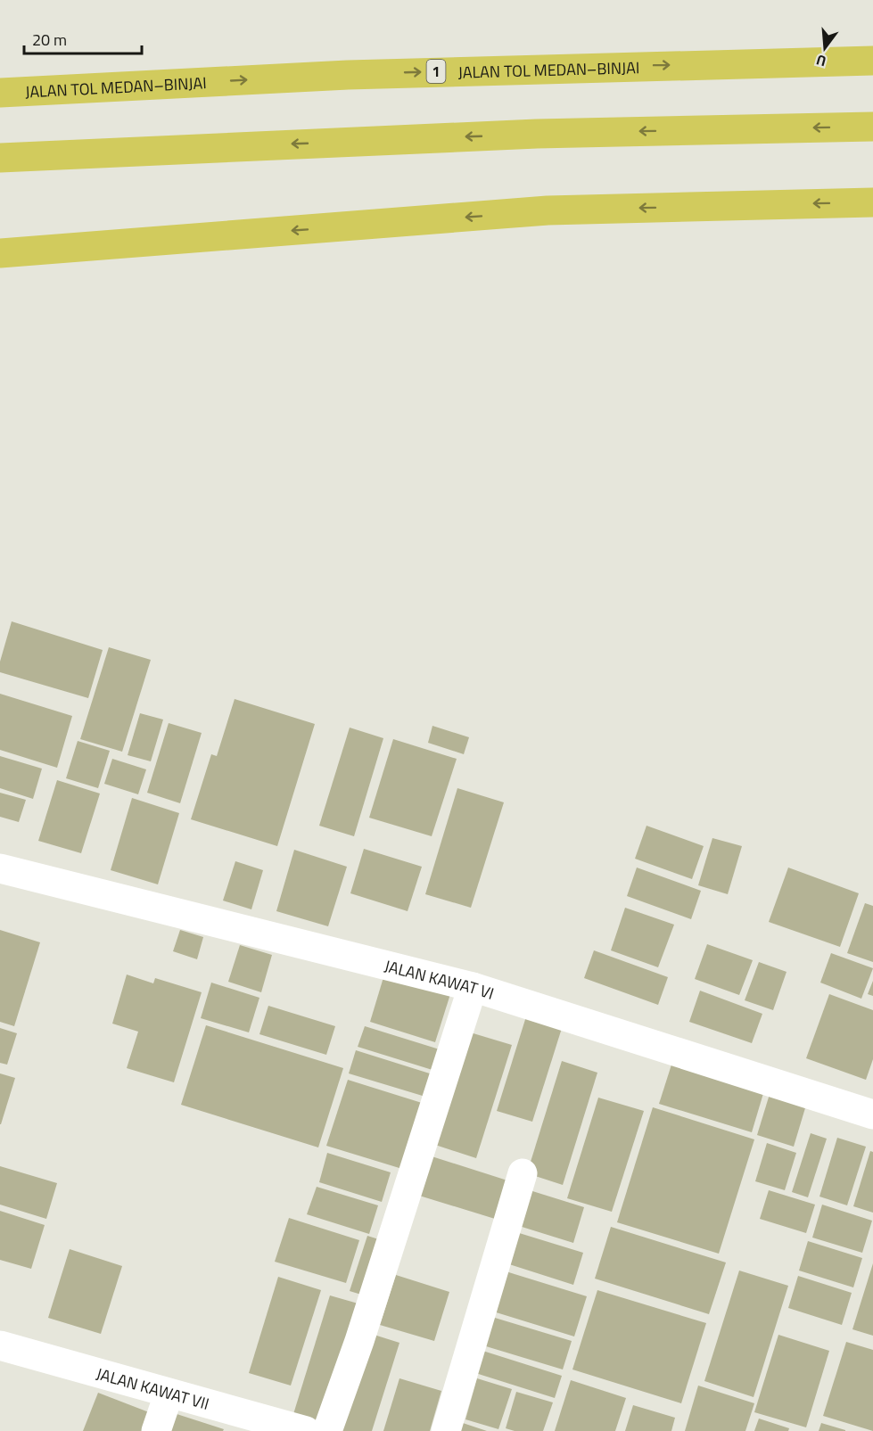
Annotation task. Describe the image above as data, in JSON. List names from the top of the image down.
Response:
{
  "streets": {
    "highway": ["JALAN TOL MEDAN–BINJAI", "1"],
    "street": ["JALAN KAWAT VI", "JALAN KAWAT VII"]
  },
  "scale_bar": "20 m",
  "north": "bottom"
}
